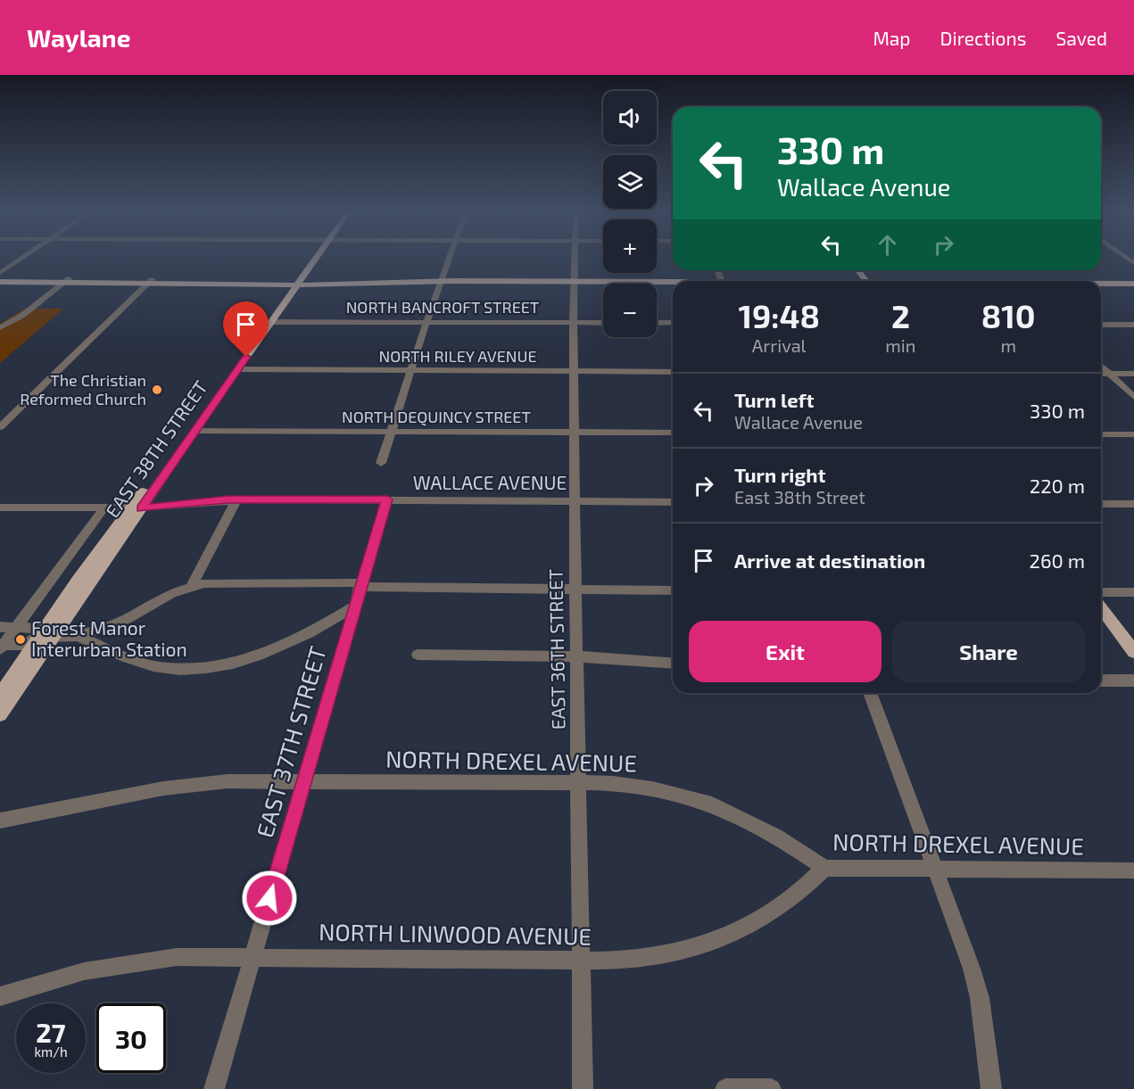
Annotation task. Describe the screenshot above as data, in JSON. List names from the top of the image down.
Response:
{
  "streets": {
    "main road": ["EAST 38TH STREET"],
    "street": [
      "NORTH BANCROFT STREET",
      "NORTH RILEY AVENUE",
      "NORTH DEQUINCY STREET",
      "WALLACE AVENUE",
      "EAST 36TH STREET",
      "EAST 37TH STREET",
      "NORTH DREXEL AVENUE",
      "NORTH LINWOOD AVENUE"
    ]
  },
  "crossings": [
    ["NORTH BANCROFT STREET", "EAST 38TH STREET"],
    ["NORTH BANCROFT STREET", "EAST 36TH STREET"],
    ["NORTH RILEY AVENUE", "EAST 38TH STREET"],
    ["NORTH RILEY AVENUE", "EAST 36TH STREET"],
    ["NORTH DEQUINCY STREET", "EAST 38TH STREET"],
    ["NORTH DEQUINCY STREET", "EAST 36TH STREET"],
    ["EAST 38TH STREET", "WALLACE AVENUE"],
    ["WALLACE AVENUE", "EAST 36TH STREET"],
    ["WALLACE AVENUE", "EAST 37TH STREET"],
    ["EAST 36TH STREET", "NORTH DREXEL AVENUE"],
    ["EAST 36TH STREET", "NORTH LINWOOD AVENUE"],
    ["EAST 37TH STREET", "NORTH DREXEL AVENUE"],
    ["EAST 37TH STREET", "NORTH LINWOOD AVENUE"],
    ["NORTH DREXEL AVENUE", "NORTH LINWOOD AVENUE"]
  ],
  "places": ["The Christian Reformed Church", "Forest Manor Interurban Station"],
  "page": {
    "header": "Waylane",
    "nav": ["Map", "Directions", "Saved"],
    "map_buttons": ["+", "−"],
    "turn": ["330 m", "Wallace Avenue"],
    "eta": [
      "19:48",
      "Arrival",
      "2",
      "min",
      "810",
      "m"
    ],
    "list": [
      {
        "name": "Turn left",
        "note": "Wallace Avenue",
        "value": "330 m"
      },
      {
        "name": "Turn right",
        "note": "East 38th Street",
        "value": "220 m"
      },
      {
        "name": "Arrive at destination",
        "value": "260 m"
      }
    ],
    "buttons": ["Exit", "Share"],
    "speed": "27 km/h",
    "limit": "30"
  }
}
